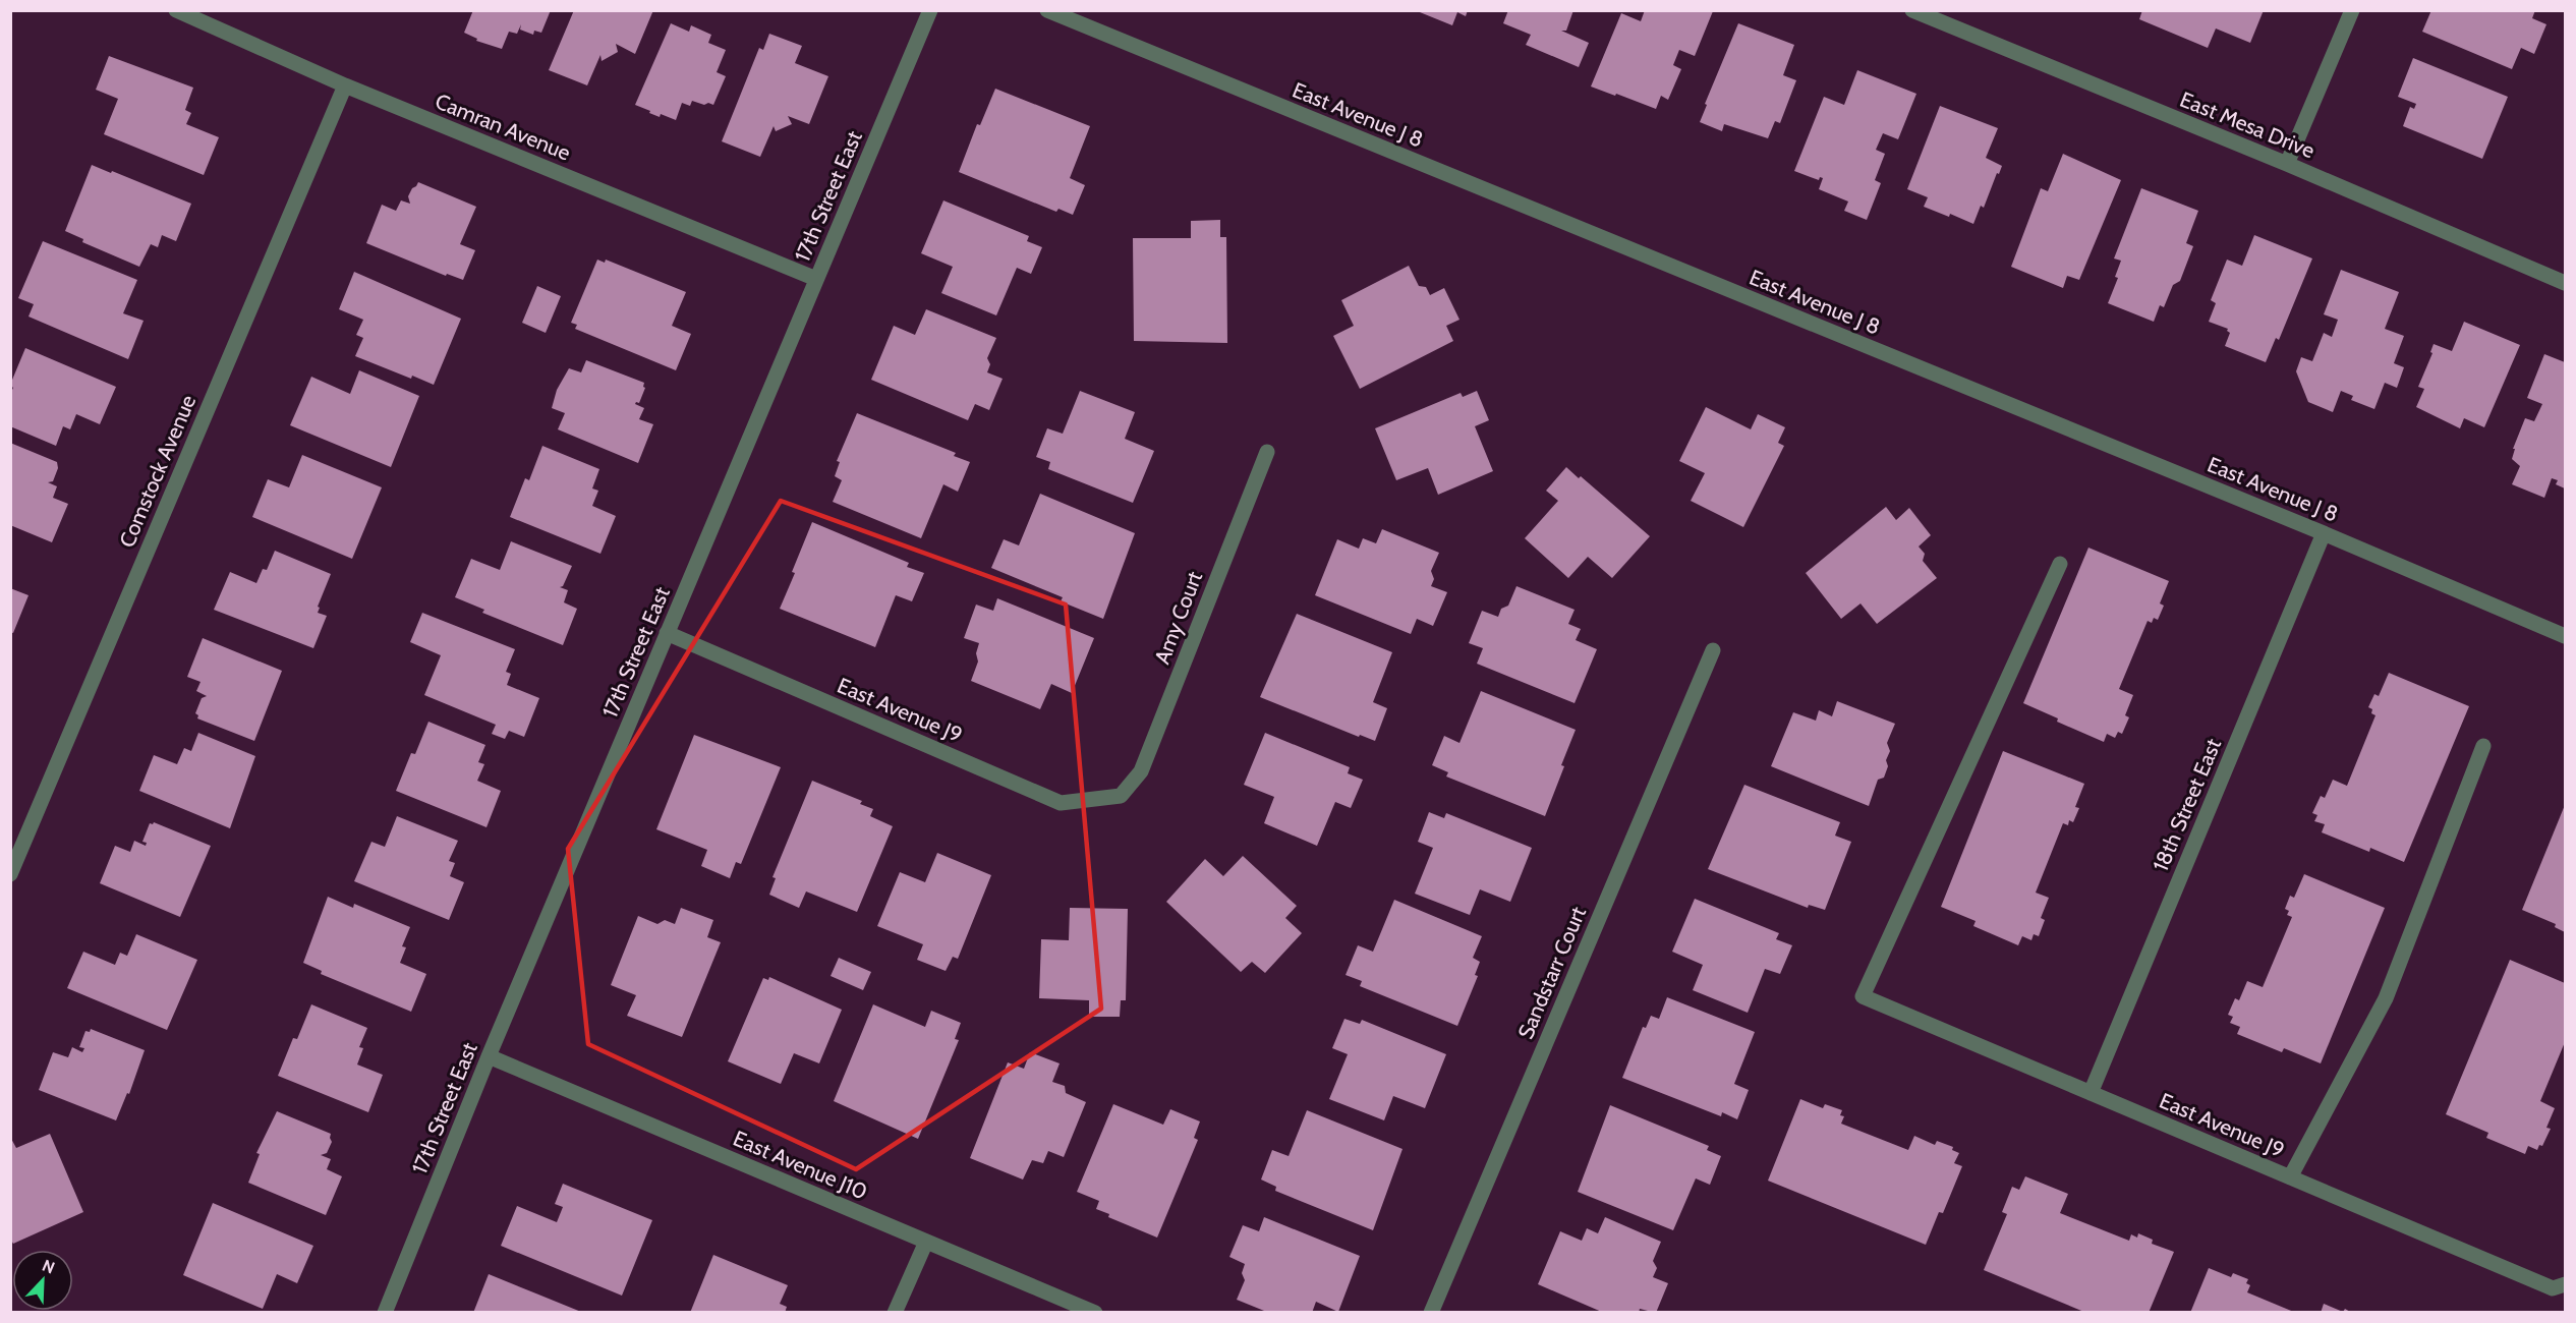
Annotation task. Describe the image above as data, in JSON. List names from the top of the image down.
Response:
{
  "streets": {
    "street": [
      "East Avenue J 8",
      "East Mesa Drive",
      "Camran Avenue",
      "17th Street East",
      "Comstock Avenue",
      "Amy Court",
      "East Avenue J9",
      "18th Street East",
      "Sandstarr Court",
      "East Avenue J10"
    ]
  },
  "crossings": [
    ["East Avenue J 8", "18th Street East"],
    ["Camran Avenue", "17th Street East"],
    ["Camran Avenue", "Comstock Avenue"],
    ["17th Street East", "East Avenue J9"],
    ["17th Street East", "East Avenue J10"],
    ["Amy Court", "East Avenue J9"],
    ["East Avenue J9", "18th Street East"]
  ],
  "north": "top right"
}
